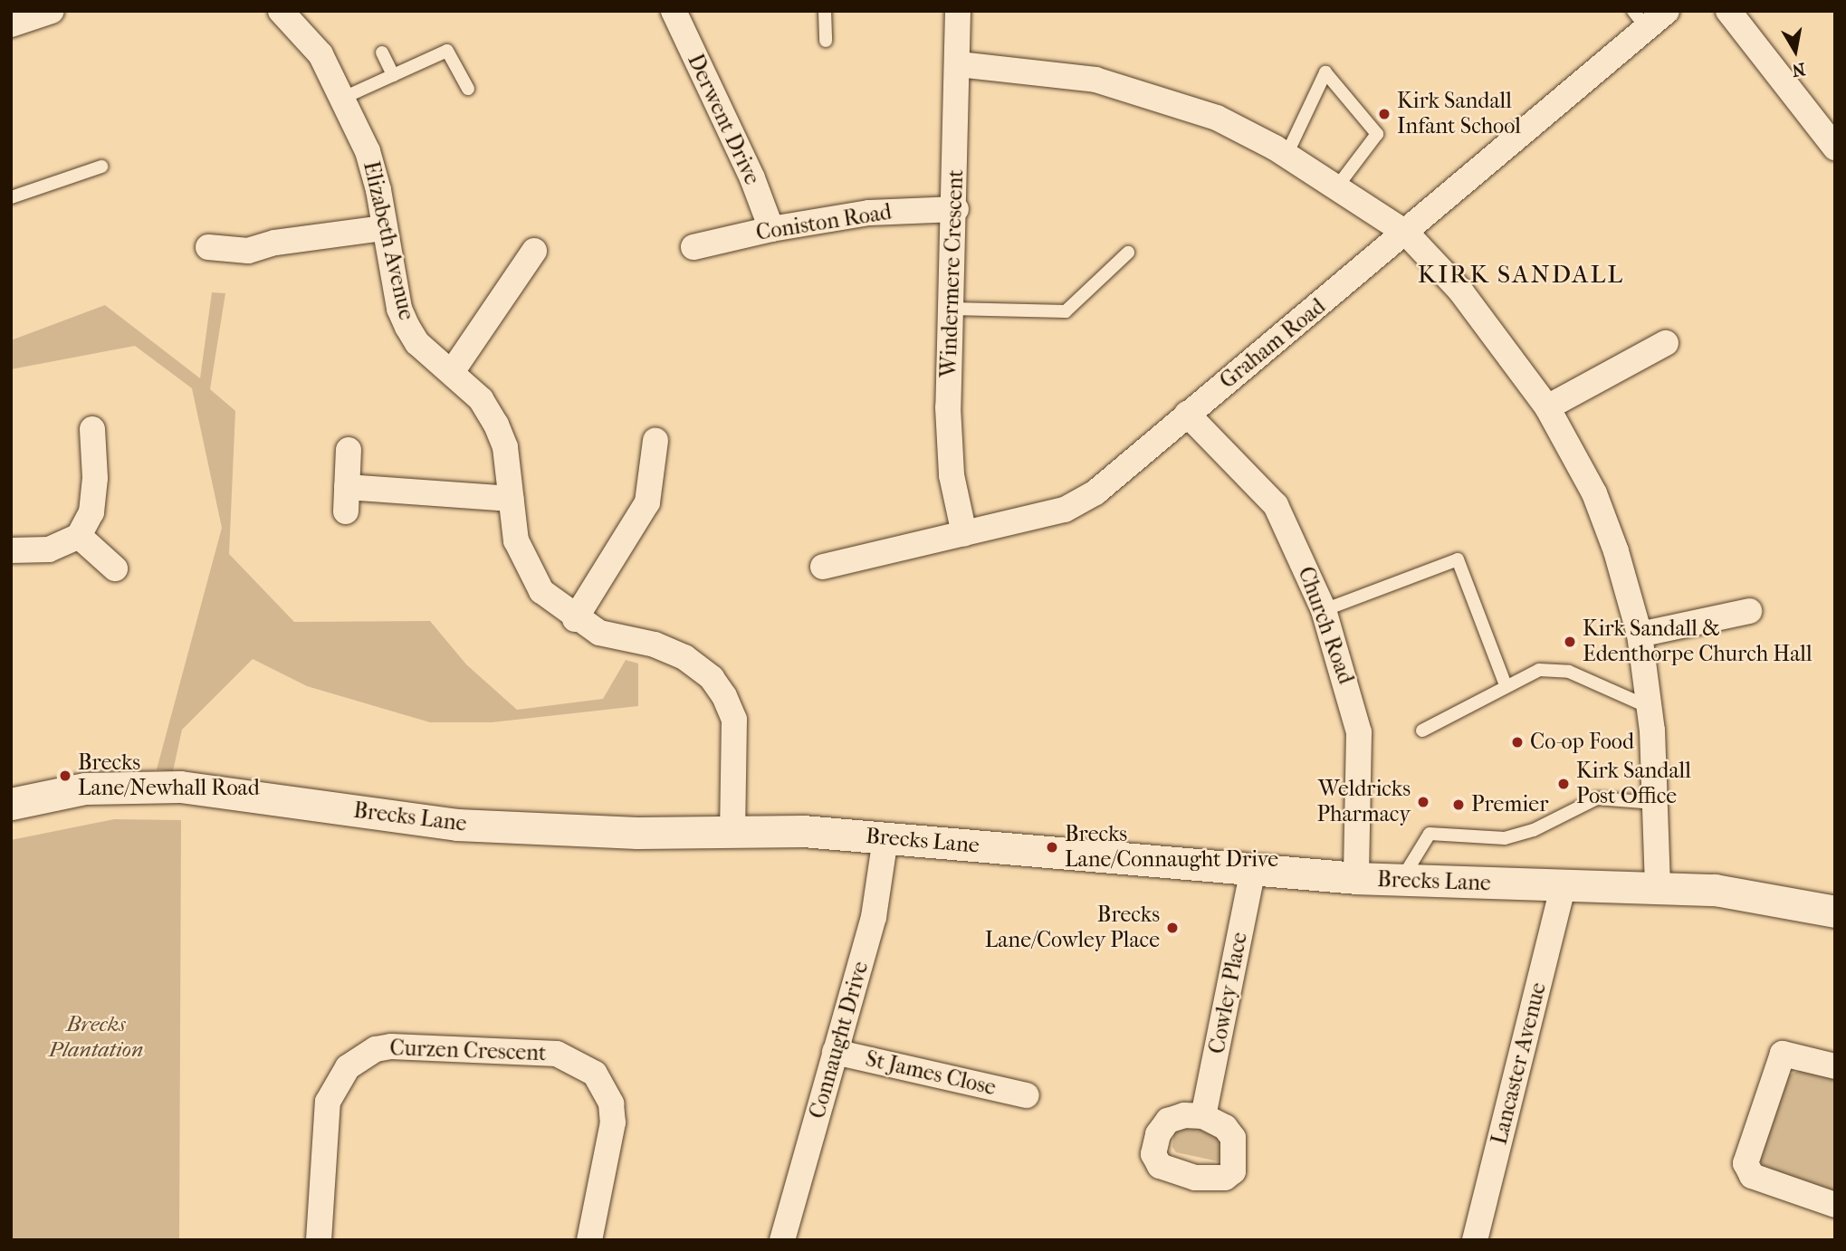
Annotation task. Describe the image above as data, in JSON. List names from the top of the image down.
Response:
{
  "streets": {
    "street": [
      "Derwent Drive",
      "Coniston Road",
      "Elizabeth Avenue",
      "Windermere Crescent",
      "Graham Road",
      "Church Road",
      "Brecks Lane",
      "Cowley Place",
      "Connaught Drive",
      "Curzen Crescent",
      "Lancaster Avenue",
      "St James Close"
    ]
  },
  "crossings": [
    ["Derwent Drive", "Coniston Road"],
    ["Coniston Road", "Windermere Crescent"],
    ["Elizabeth Avenue", "Brecks Lane"],
    ["Windermere Crescent", "Graham Road"],
    ["Graham Road", "Church Road"],
    ["Church Road", "Brecks Lane"],
    ["Brecks Lane", "Cowley Place"],
    ["Brecks Lane", "Connaught Drive"],
    ["Brecks Lane", "Lancaster Avenue"],
    ["Connaught Drive", "St James Close"]
  ],
  "districts": ["KIRK SANDALL"],
  "parks": ["Brecks Plantation"],
  "places": [
    "Kirk Sandall Infant School",
    "Kirk Sandall & Edenthorpe Church Hall",
    "Co-op Food",
    "Brecks Lane/Newhall Road",
    "Kirk Sandall Post Office",
    "Weldricks Pharmacy",
    "Premier",
    "Brecks Lane/Connaught Drive",
    "Brecks Lane/Cowley Place"
  ],
  "north": "bottom"
}
